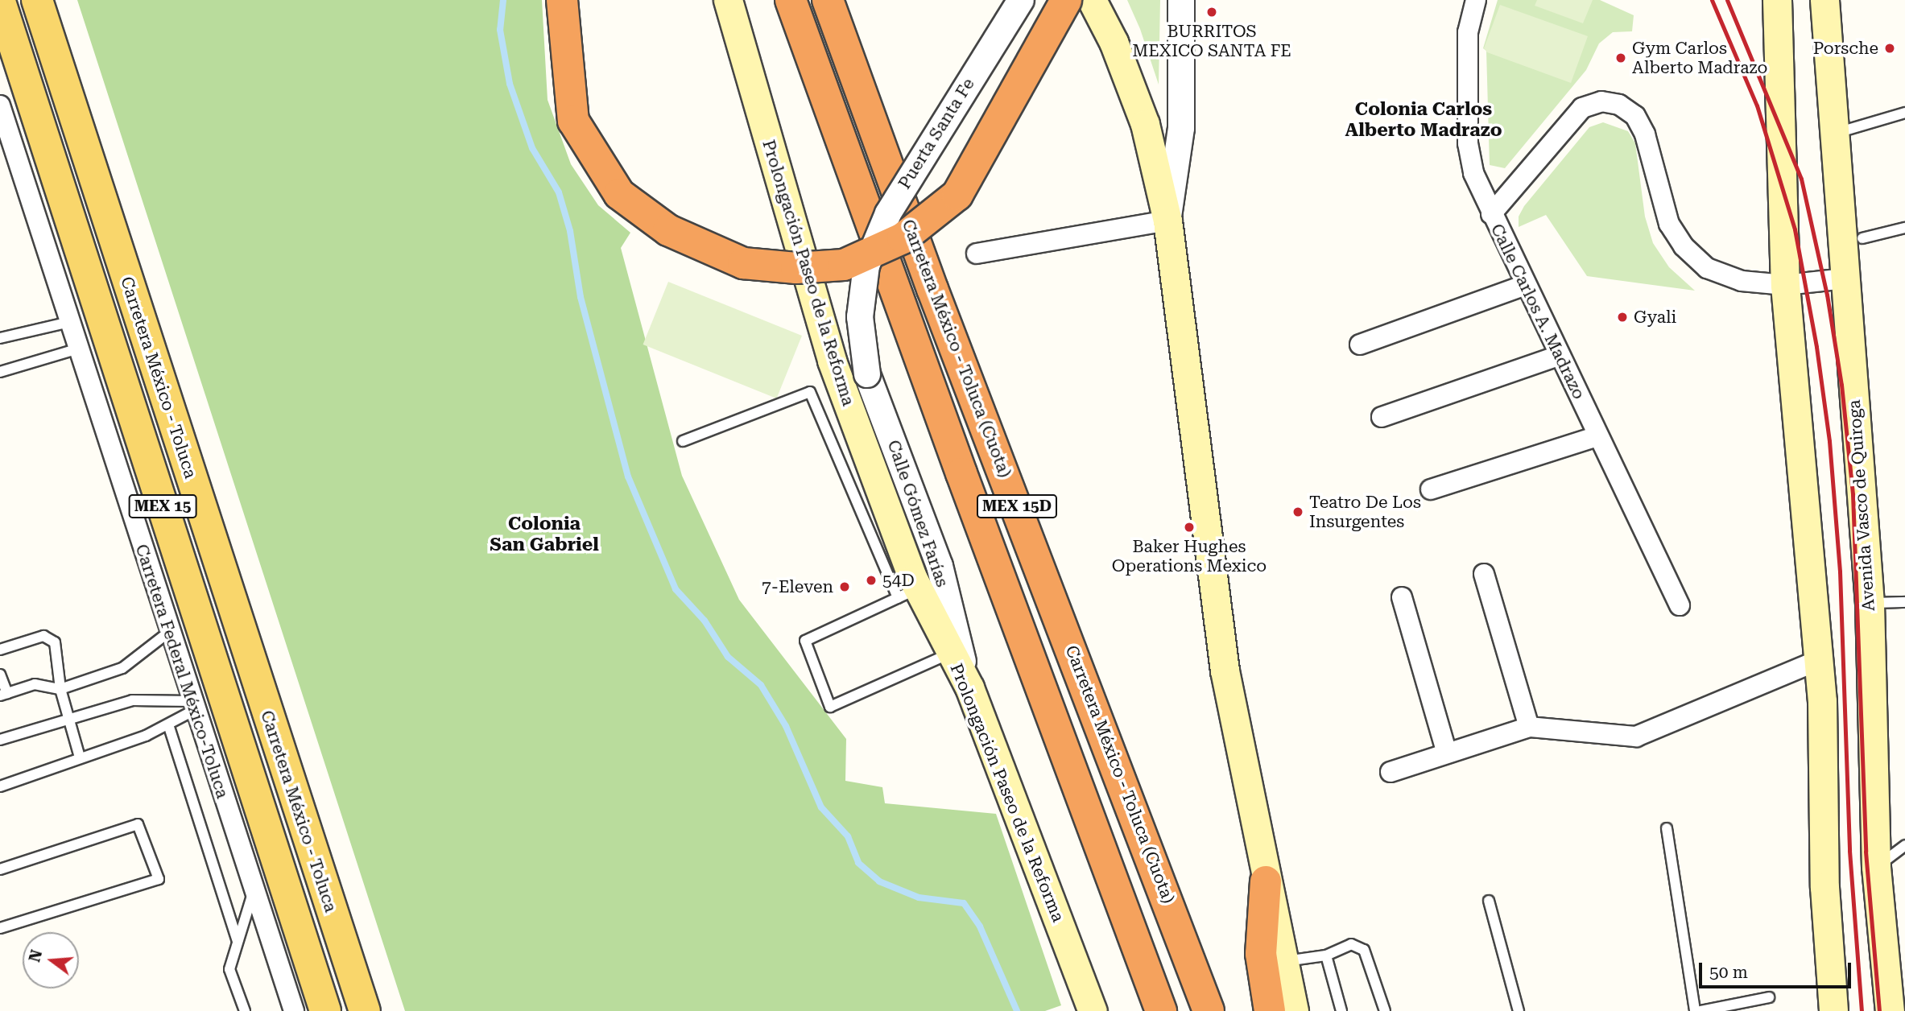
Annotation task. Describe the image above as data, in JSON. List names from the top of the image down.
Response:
{
  "streets": {
    "highway": ["Carretera México - Toluca (Cuota)", "MEX 15D"],
    "main road": [
      "Prolongación Paseo de la Reforma",
      "Carretera México - Toluca",
      "Avenida Vasco de Quiroga",
      "MEX 15"
    ],
    "street": [
      "Puerta Santa Fe",
      "Calle Carlos A. Madrazo",
      "Calle Gómez Farías",
      "Carretera Federal México-Toluca"
    ]
  },
  "crossings": [
    ["Puerta Santa Fe", "Calle Gómez Farías"],
    ["Prolongación Paseo de la Reforma", "Calle Gómez Farías"]
  ],
  "districts": ["Colonia Carlos Alberto Madrazo", "Colonia San Gabriel"],
  "places": [
    "BURRITOS MEXICO SANTA FE",
    "Porsche",
    "Gym Carlos Alberto Madrazo",
    "Gyali",
    "Teatro De Los Insurgentes",
    "Baker Hughes Operations Mexico",
    "54D",
    "7-Eleven"
  ],
  "scale_bar": "50 m",
  "north": "left"
}
